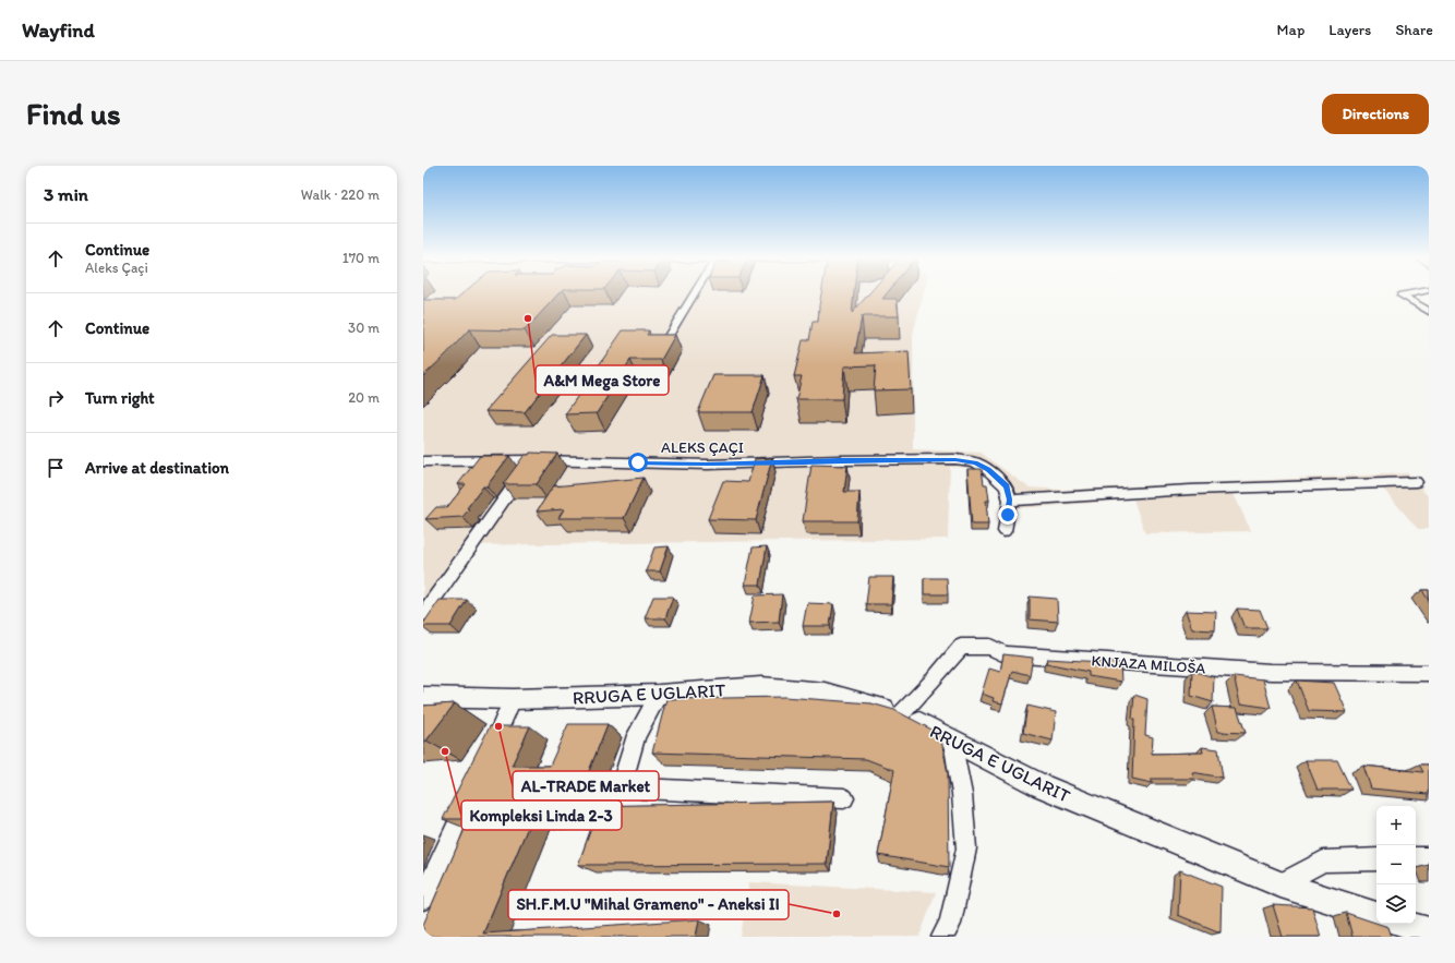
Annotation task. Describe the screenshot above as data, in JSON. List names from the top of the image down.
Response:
{
  "streets": {
    "street": ["ALEKS ÇAÇI", "KNJAZA MILOŠA", "RRUGA E UGLARIT"]
  },
  "crossings": [
    ["KNJAZA MILOŠA", "RRUGA E UGLARIT"]
  ],
  "places": [
    "A&M Mega Store",
    "AL-TRADE Market",
    "Kompleksi Linda 2-3",
    "SH.F.M.U \"Mihal Grameno\" - Aneksi II"
  ],
  "page": {
    "header": "Wayfind",
    "nav": ["Map", "Layers", "Share"],
    "buttons": "Directions",
    "title": "Find us",
    "heading": ["3 min", "Walk · 220 m"],
    "list": [
      ["Continue", "Aleks Çaçi", "170 m"],
      ["Continue", "30 m"],
      ["Turn right", "20 m"],
      "Arrive at destination"
    ],
    "map_buttons": ["+", "−"]
  }
}
